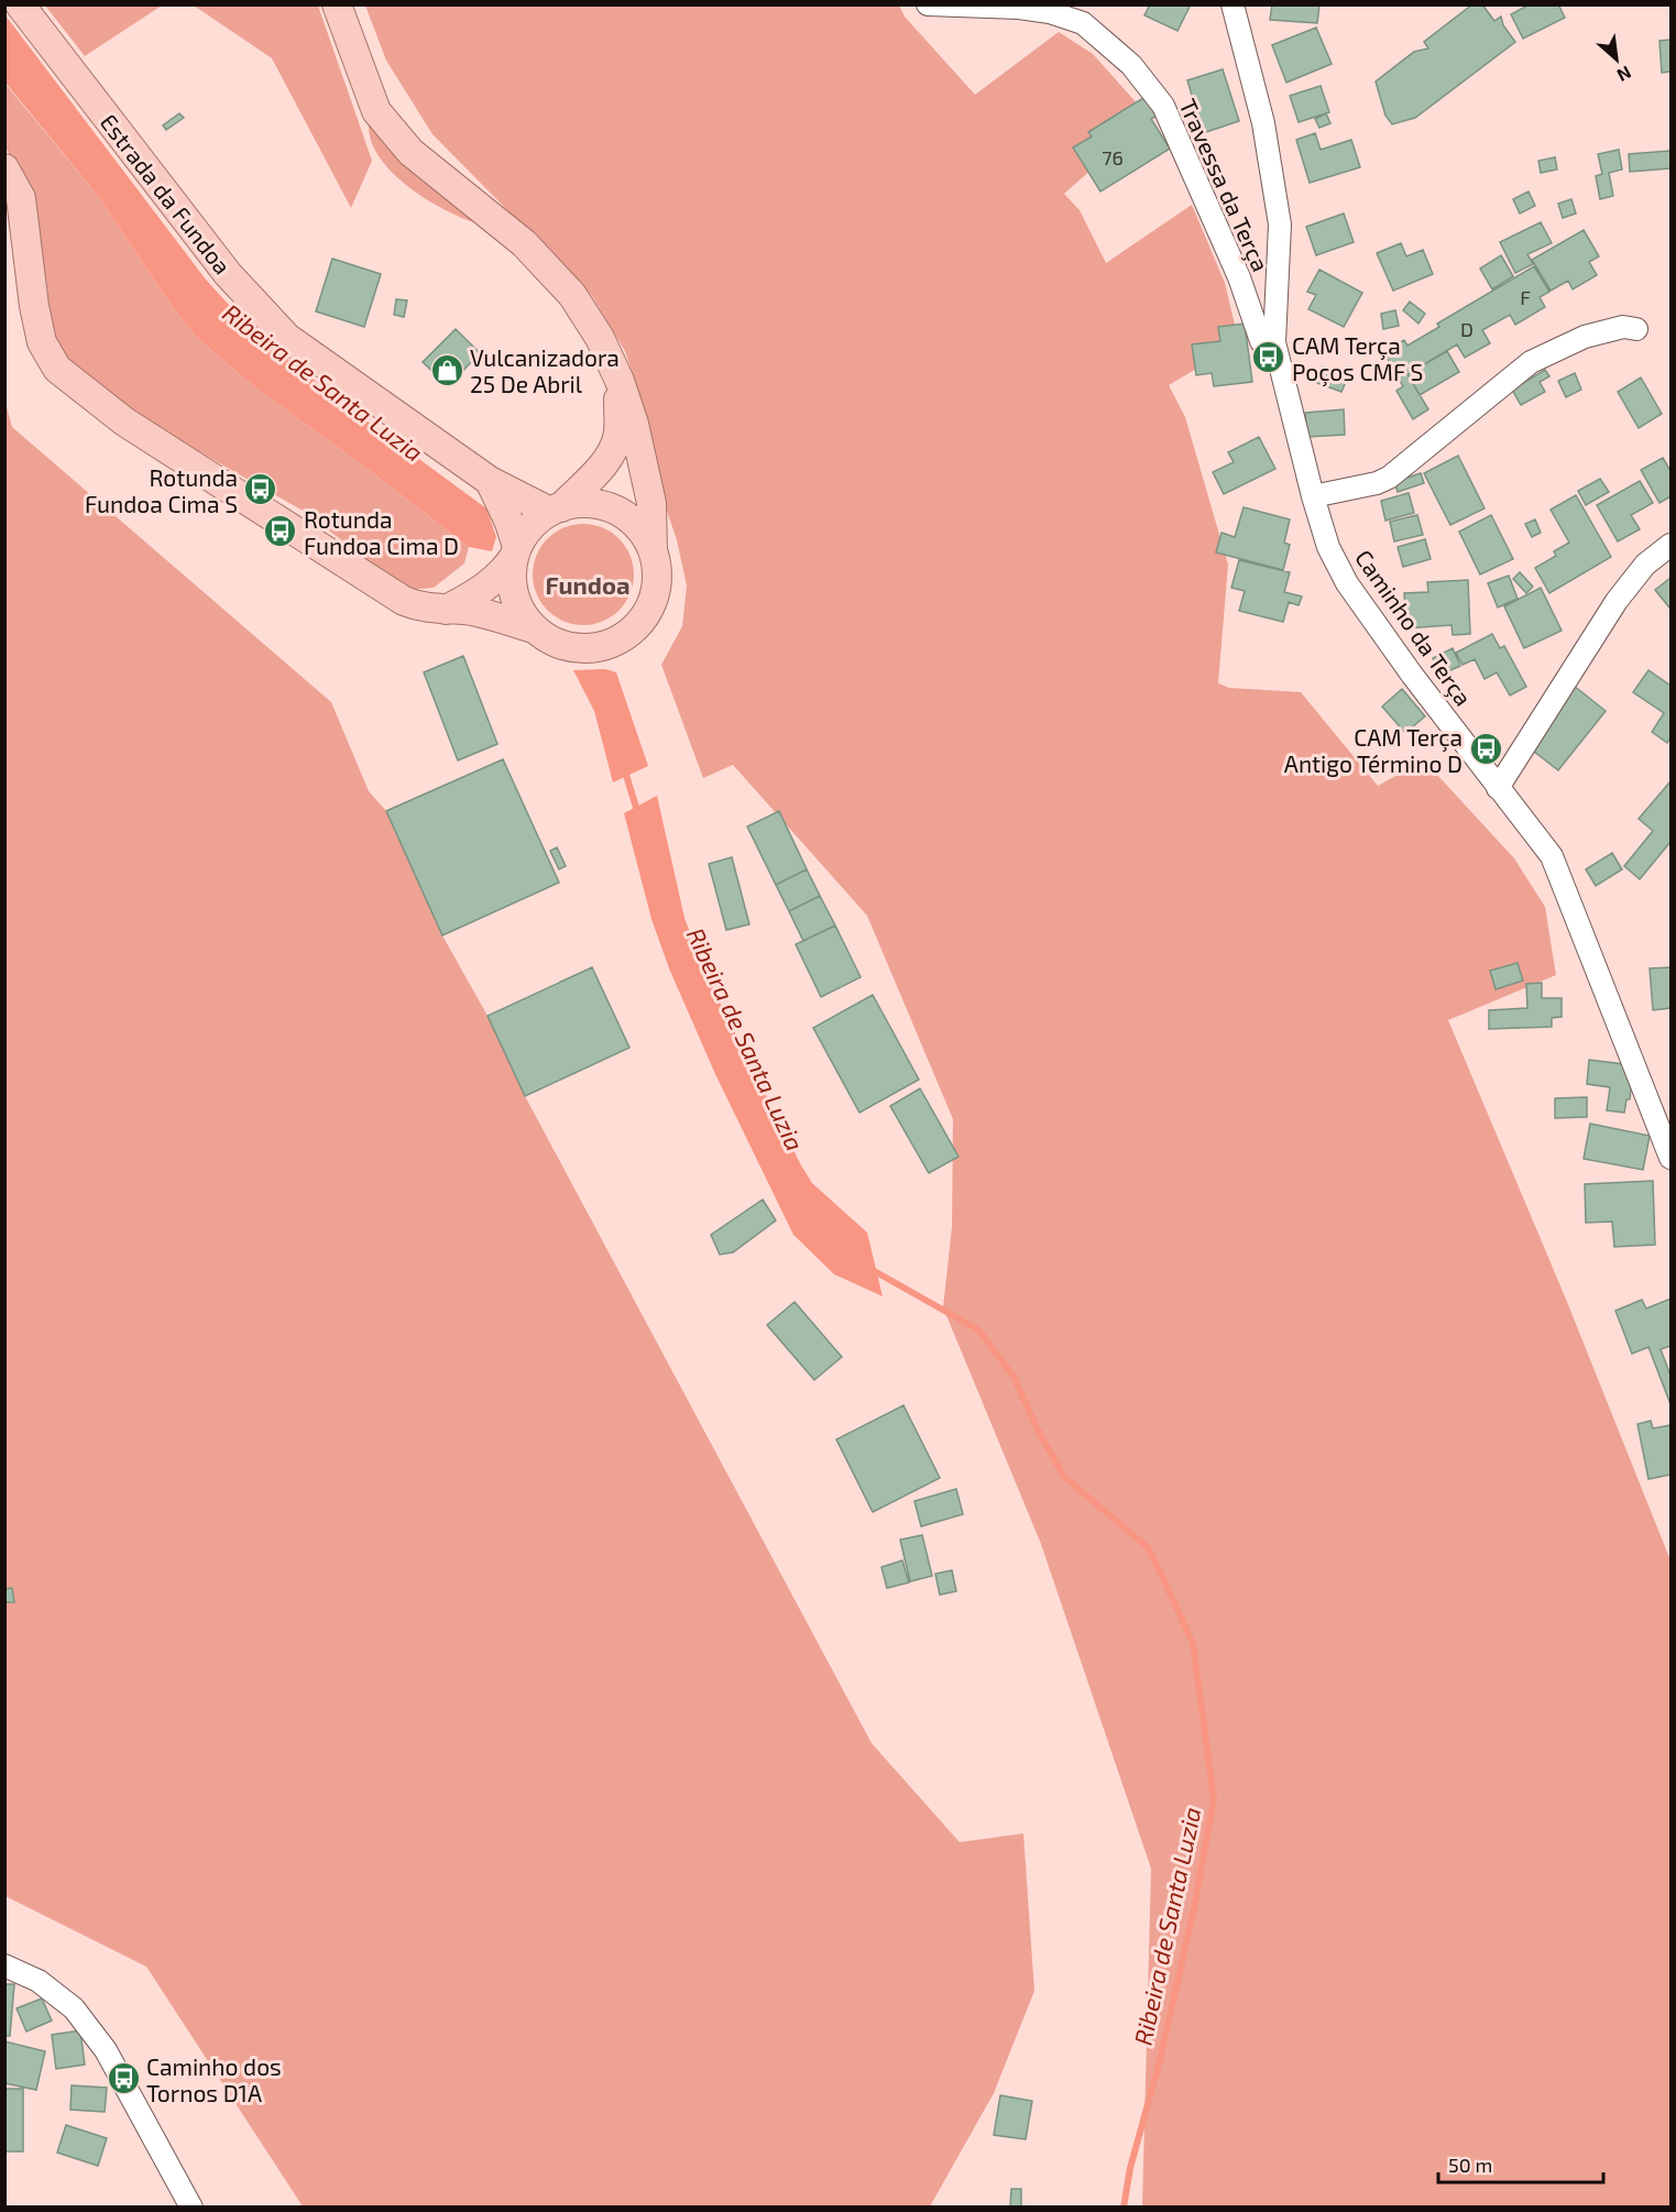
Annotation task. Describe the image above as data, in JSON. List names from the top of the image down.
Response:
{
  "streets": {
    "main road": ["Estrada da Fundoa"],
    "street": ["Travessa da Terça", "Caminho da Terça"]
  },
  "crossings": [
    ["Travessa da Terça", "Caminho da Terça"]
  ],
  "districts": ["Fundoa"],
  "water": ["Ribeira de Santa Luzia"],
  "places": {
    "bus stop": [
      "CAM Terça Poços CMF S",
      "Rotunda Fundoa Cima S",
      "Rotunda Fundoa Cima D",
      "CAM Terça Antigo Término D",
      "Caminho dos Tornos D1A"
    ],
    "shop": ["Vulcanizadora 25 De Abril"]
  },
  "house_numbers": ["76", "F", "D"],
  "scale_bar": "50 m",
  "north": "bottom right"
}
